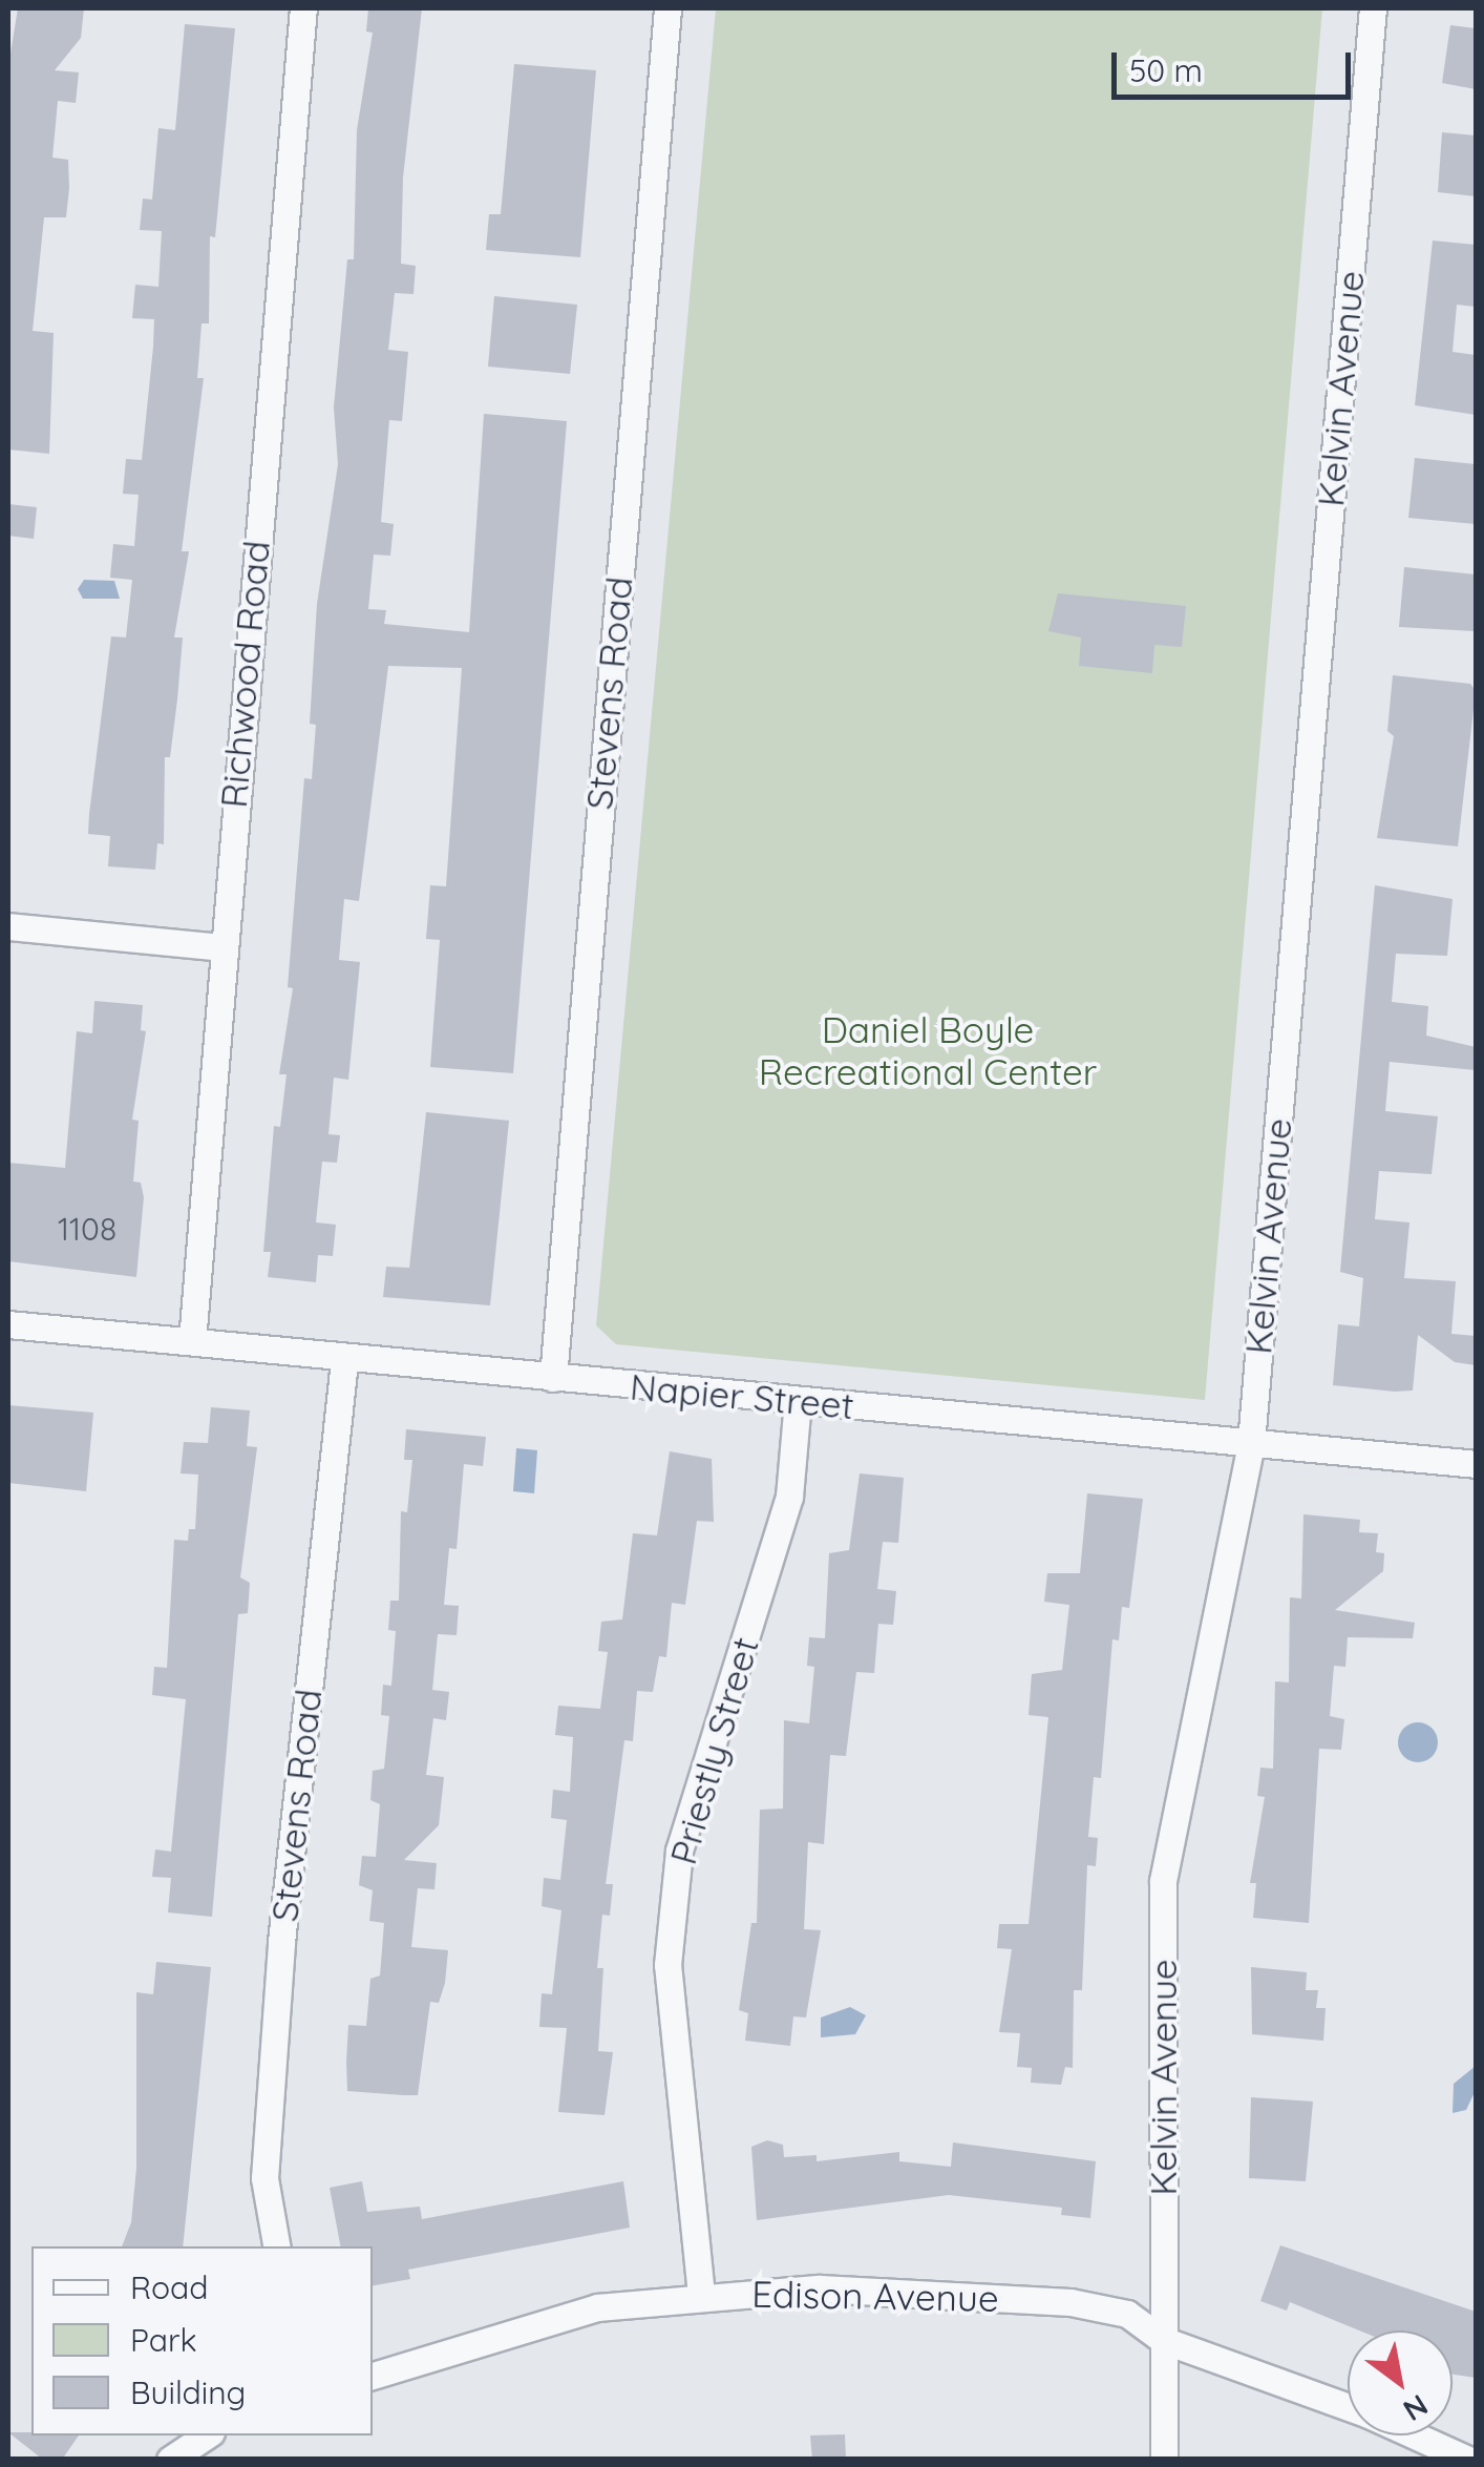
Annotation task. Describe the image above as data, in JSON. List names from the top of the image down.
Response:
{
  "streets": {
    "street": [
      "Kelvin Avenue",
      "Richwood Road",
      "Stevens Road",
      "Napier Street",
      "Priestly Street",
      "Edison Avenue"
    ]
  },
  "crossings": [
    ["Kelvin Avenue", "Napier Street"],
    ["Kelvin Avenue", "Edison Avenue"],
    ["Richwood Road", "Napier Street"],
    ["Stevens Road", "Napier Street"],
    ["Napier Street", "Priestly Street"],
    ["Priestly Street", "Edison Avenue"]
  ],
  "parks": ["Daniel Boyle Recreational Center"],
  "house_numbers": ["1108"],
  "legend": ["Road", "Park", "Building"],
  "scale_bar": "50 m",
  "north": "bottom right"
}
